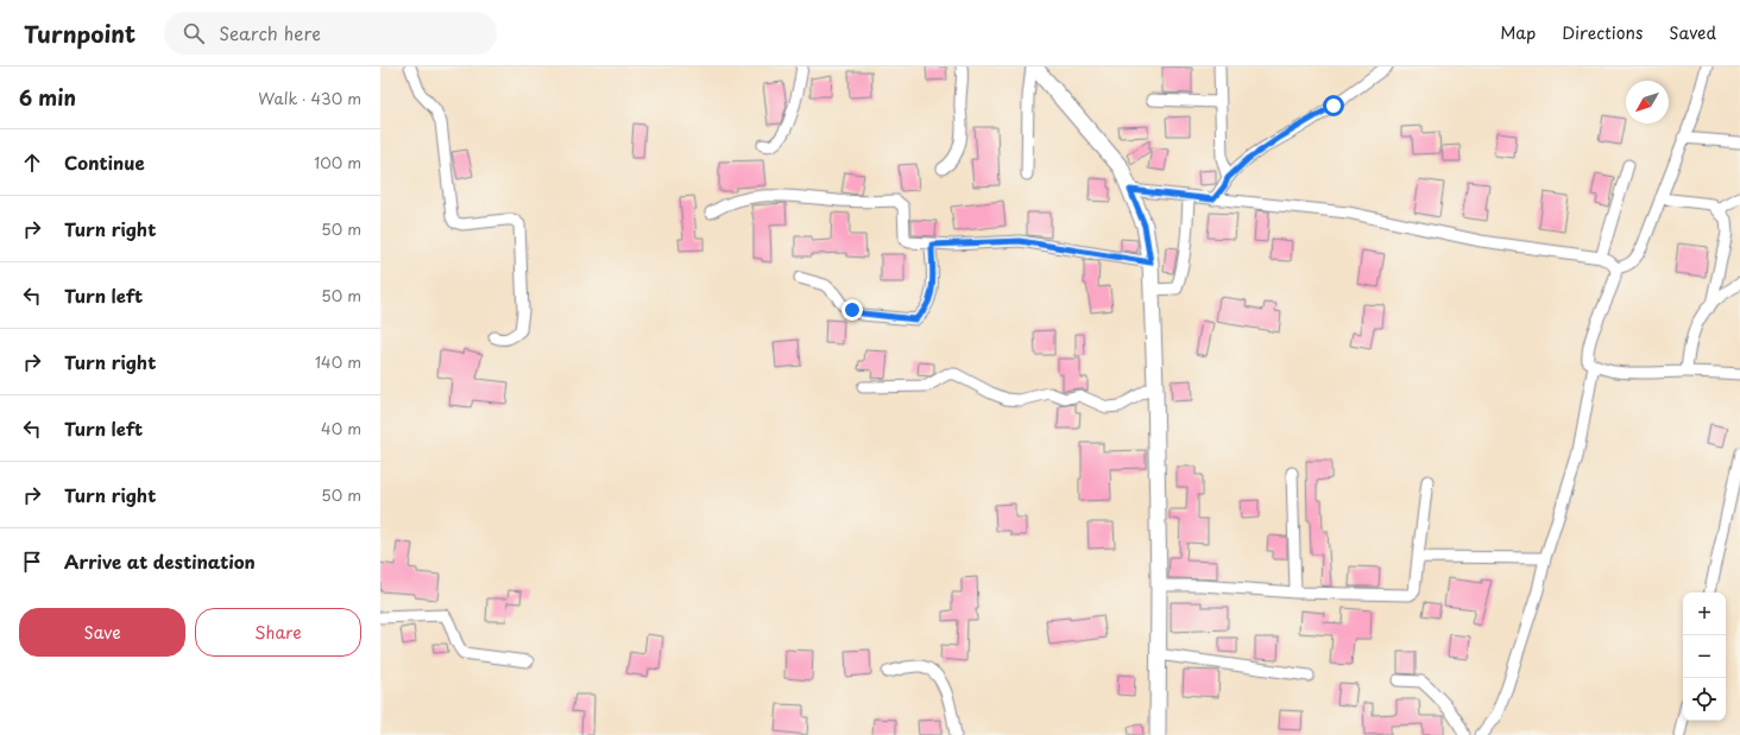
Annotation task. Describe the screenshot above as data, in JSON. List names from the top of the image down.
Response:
{
  "north": "bottom left",
  "page": {
    "header": "Turnpoint",
    "search": "Search here",
    "nav": ["Map", "Directions", "Saved"],
    "heading": ["6 min", "Walk · 430 m"],
    "list": [
      ["Continue", "100 m"],
      ["Turn right", "50 m"],
      ["Turn left", "50 m"],
      ["Turn right", "140 m"],
      ["Turn left", "40 m"],
      ["Turn right", "50 m"],
      "Arrive at destination"
    ],
    "map_buttons": ["+", "−"],
    "buttons": ["Save", "Share"]
  }
}
